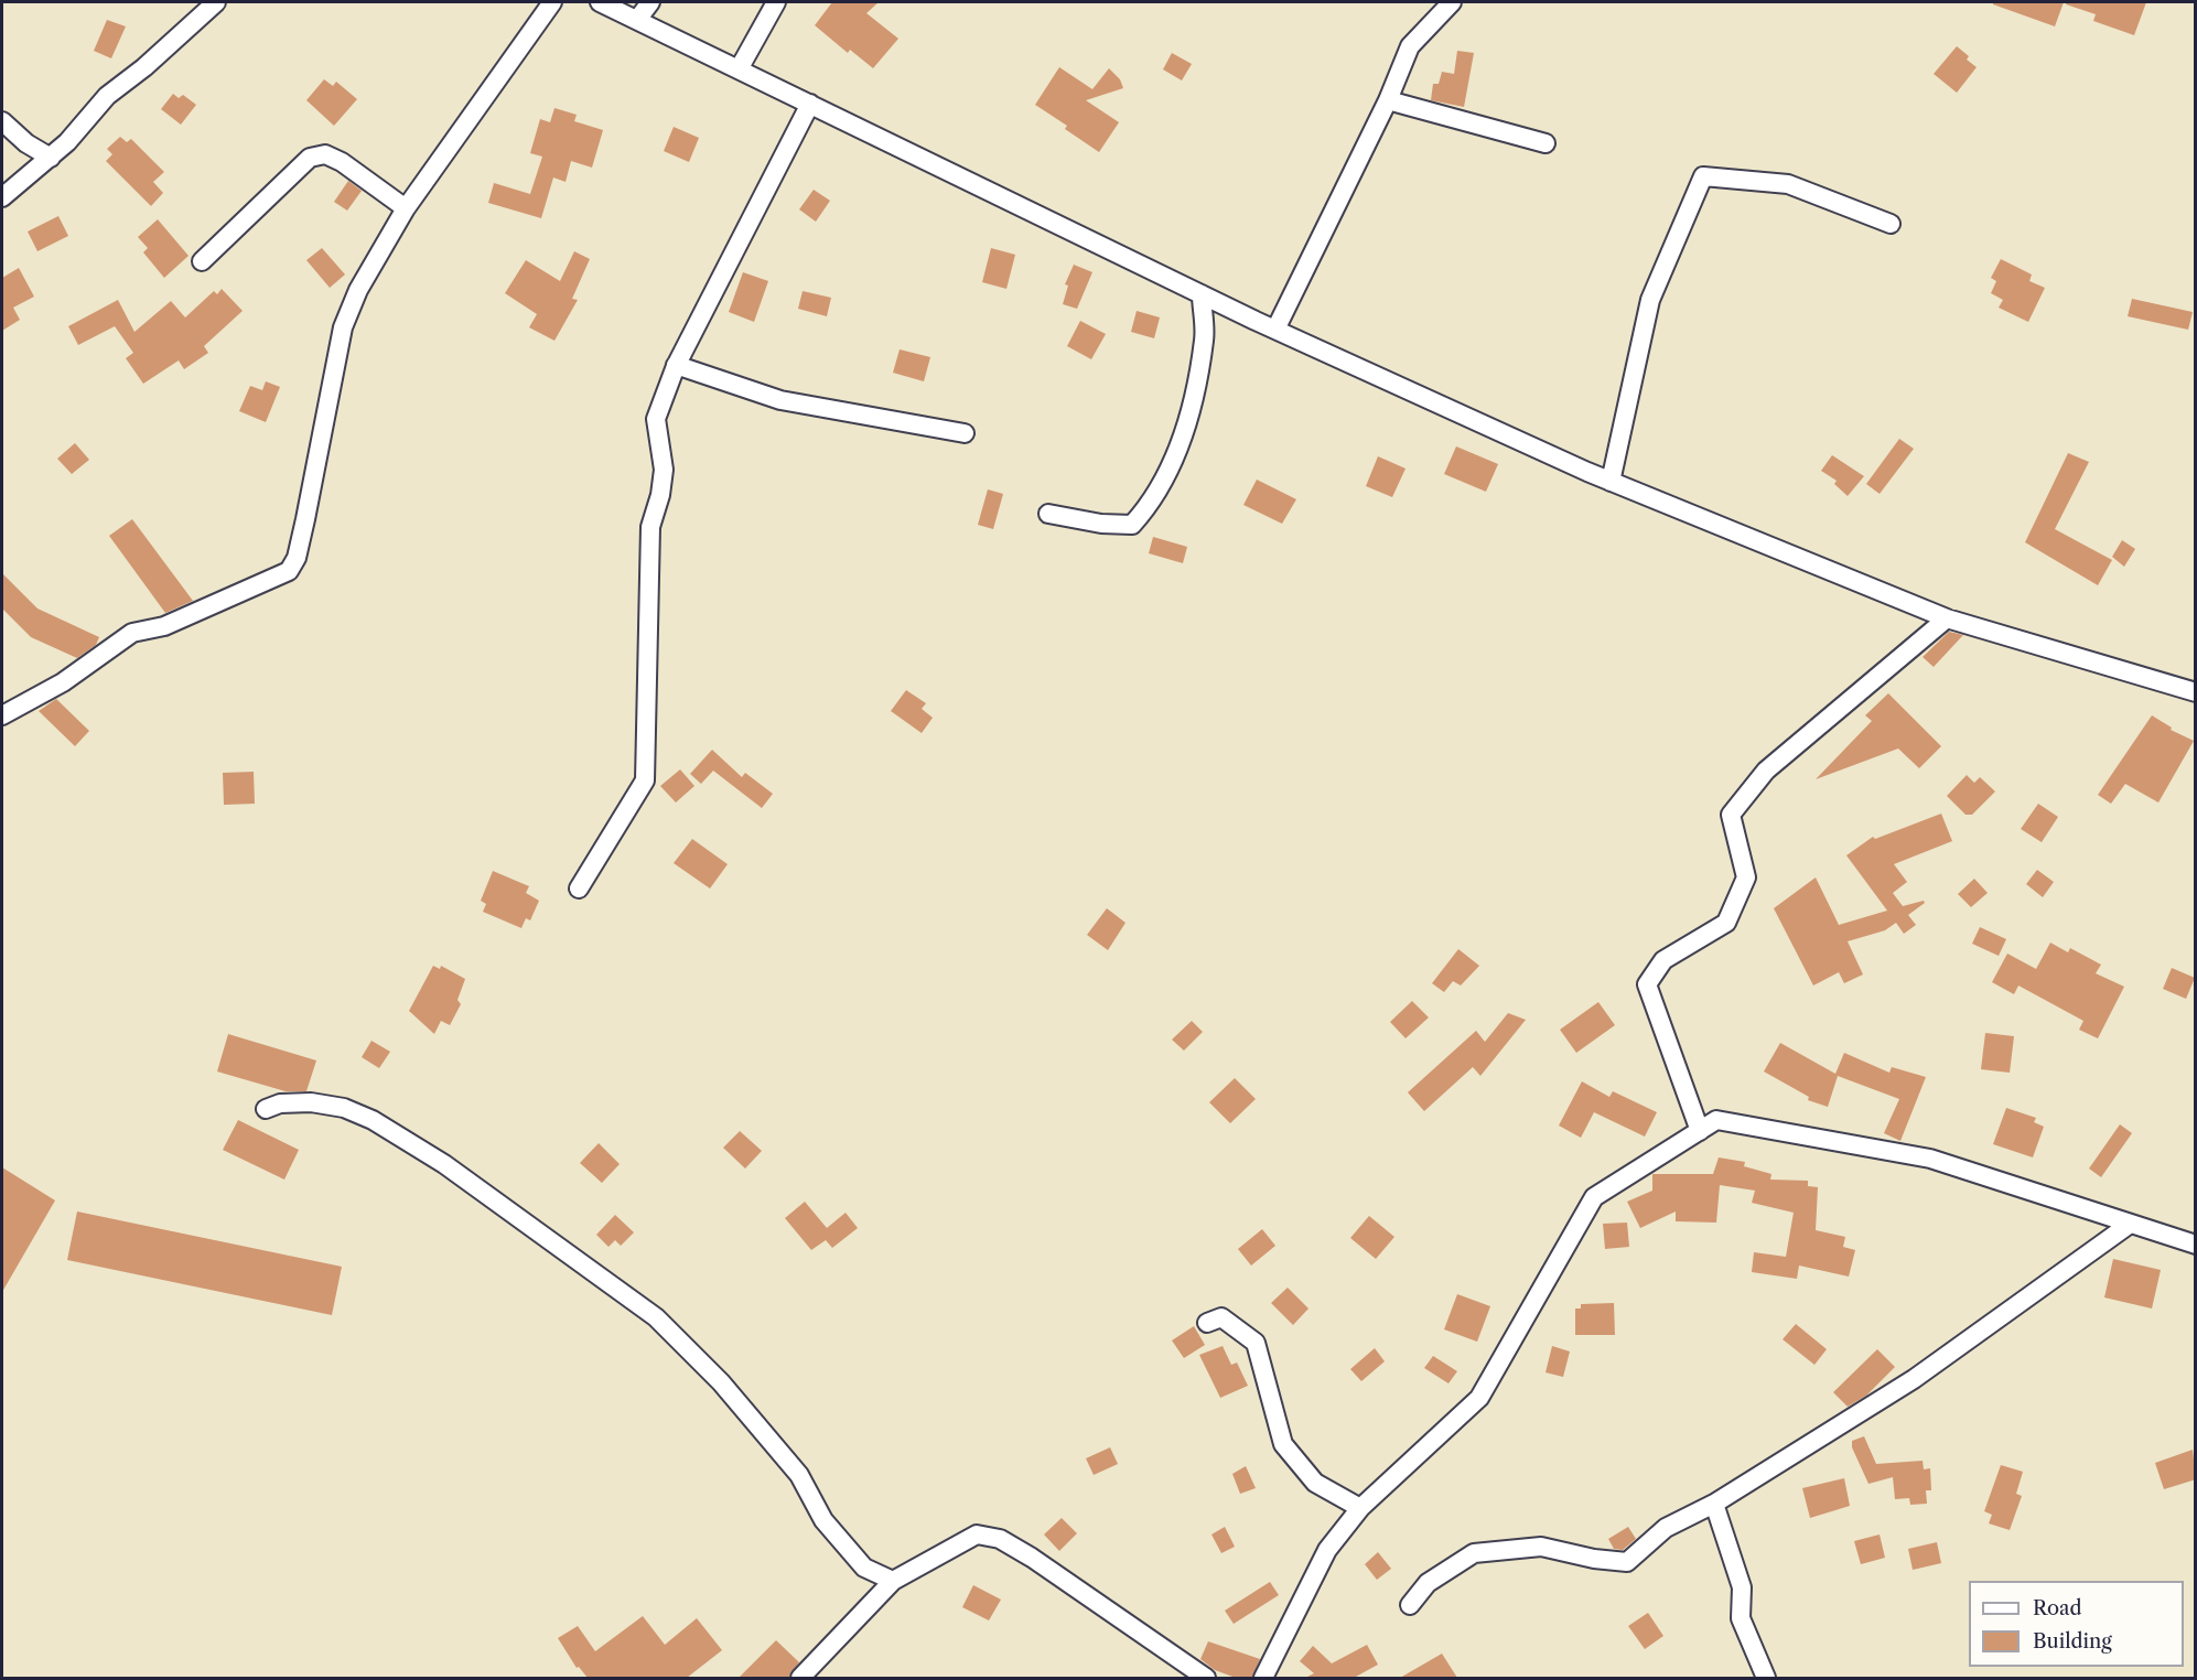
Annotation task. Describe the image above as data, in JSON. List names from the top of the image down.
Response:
{
  "legend": ["Road", "Building"]
}
